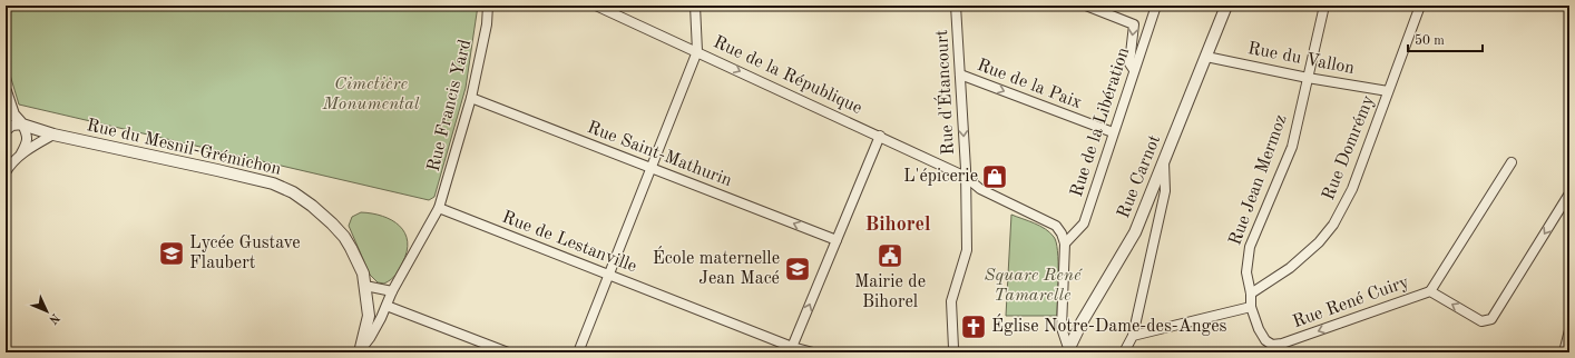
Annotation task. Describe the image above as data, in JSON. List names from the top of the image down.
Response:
{
  "streets": {
    "street": [
      "Rue du Vallon",
      "Rue de la République",
      "Rue de la Paix",
      "Rue d'Étancourt",
      "Rue Francis Yard",
      "Rue de la Libération",
      "Rue du Mesnil-Grémichon",
      "Rue Domrémy",
      "Rue Saint-Mathurin",
      "Rue Carnot",
      "Rue Jean Mermoz",
      "Rue de Lestanville",
      "Rue René Cuiry"
    ]
  },
  "crossings": [
    ["Rue du Vallon", "Rue Domrémy"],
    ["Rue du Vallon", "Rue Carnot"],
    ["Rue du Vallon", "Rue Jean Mermoz"],
    ["Rue de la République", "Rue d'Étancourt"],
    ["Rue de la République", "Rue de la Libération"],
    ["Rue de la Paix", "Rue d'Étancourt"],
    ["Rue de la Paix", "Rue de la Libération"],
    ["Rue Francis Yard", "Rue du Mesnil-Grémichon"],
    ["Rue Francis Yard", "Rue Saint-Mathurin"],
    ["Rue Francis Yard", "Rue de Lestanville"],
    ["Rue Domrémy", "Rue Jean Mermoz"],
    ["Rue Jean Mermoz", "Rue René Cuiry"]
  ],
  "one_way": ["Rue de la République", "Rue de la Paix", "Rue Saint-Mathurin"],
  "districts": ["Bihorel"],
  "parks": ["Cimetière Monumental", "Square René Tamarelle"],
  "places": {
    "shop": ["L'épicerie"],
    "school or university": ["Lycée Gustave Flaubert", "École maternelle Jean Macé"],
    "public building": ["Mairie de Bihorel"],
    "church": ["Église Notre-Dame-des-Anges"]
  },
  "scale_bar": "50 m",
  "north": "bottom right"
}
